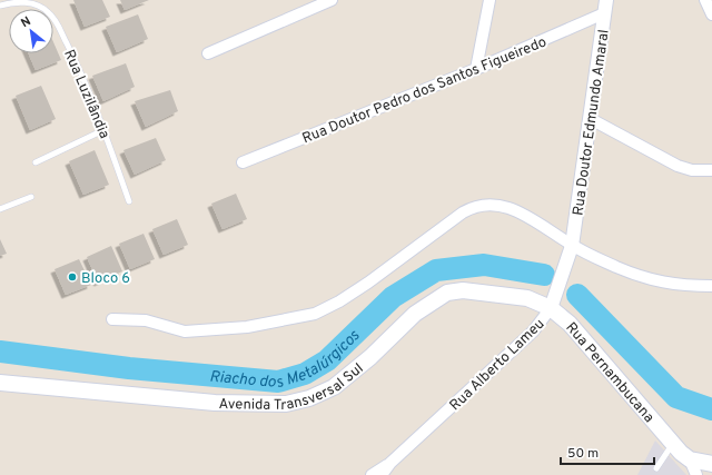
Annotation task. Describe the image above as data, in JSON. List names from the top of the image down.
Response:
{
  "streets": {
    "main road": ["Rua Pernambucana", "Avenida Transversal Sul"],
    "street": ["Rua Doutor Pedro dos Santos Figueiredo", "Rua Doutor Edmundo Amaral", "Rua Alberto Lameu"],
    "lane": ["Rua Luzilândia"]
  },
  "crossings": [
    ["Rua Doutor Pedro dos Santos Figueiredo", "Rua Doutor Edmundo Amaral"],
    ["Rua Doutor Edmundo Amaral", "Rua Alberto Lameu"],
    ["Rua Alberto Lameu", "Rua Pernambucana"],
    ["Rua Alberto Lameu", "Avenida Transversal Sul"],
    ["Rua Pernambucana", "Avenida Transversal Sul"]
  ],
  "water": ["Riacho dos Metalúrgicos"],
  "places": ["Bloco 6"],
  "scale_bar": "50 m",
  "north": "top left"
}
